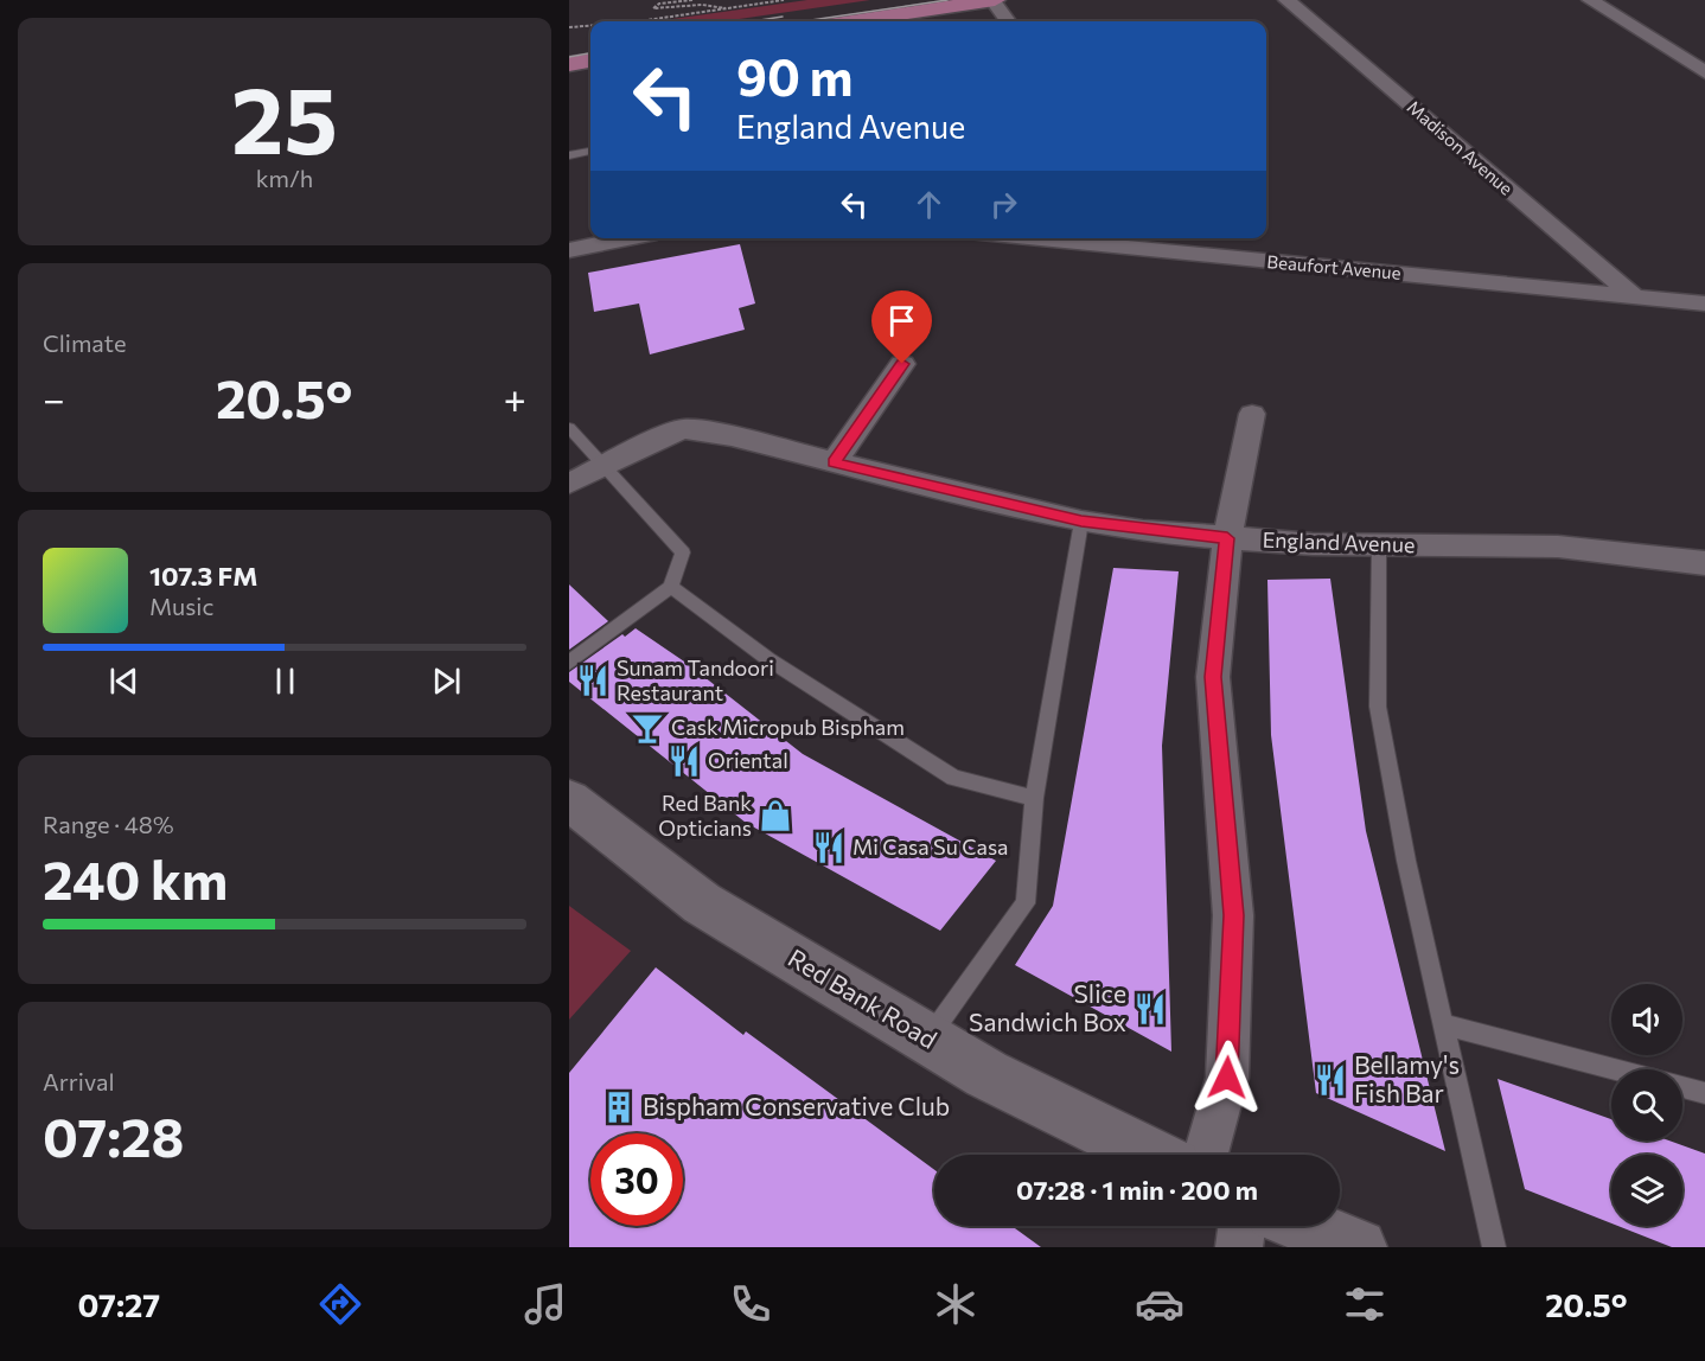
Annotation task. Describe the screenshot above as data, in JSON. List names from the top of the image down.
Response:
{
  "streets": {
    "street": [
      "Madison Avenue",
      "Beaufort Avenue",
      "England Avenue",
      "Red Bank Road"
    ]
  },
  "crossings": [
    ["Madison Avenue", "Beaufort Avenue"]
  ],
  "places": {
    "restaurant": [
      "Sunam Tandoori Restaurant",
      "Oriental",
      "Mi Casa Su Casa",
      "Slice Sandwich Box",
      "Bellamy's Fish Bar"
    ],
    "bar": ["Cask Micropub Bispham"],
    "shop": ["Red Bank Opticians"],
    "building": ["Bispham Conservative Club"]
  },
  "page": {
    "tile": [
      ["25", "km/h"],
      "Climate",
      ["Range · 48%", "240 km"],
      ["Arrival", "07:28"]
    ],
    "turn": ["90 m", "England Avenue"],
    "heat": ["−", "20.5°", "+"],
    "song": ["107.3 FM", "Music"],
    "limit": "30",
    "trip": "07:28 · 1 min · 200 m",
    "tabs": ["07:27", "20.5°"]
  }
}
